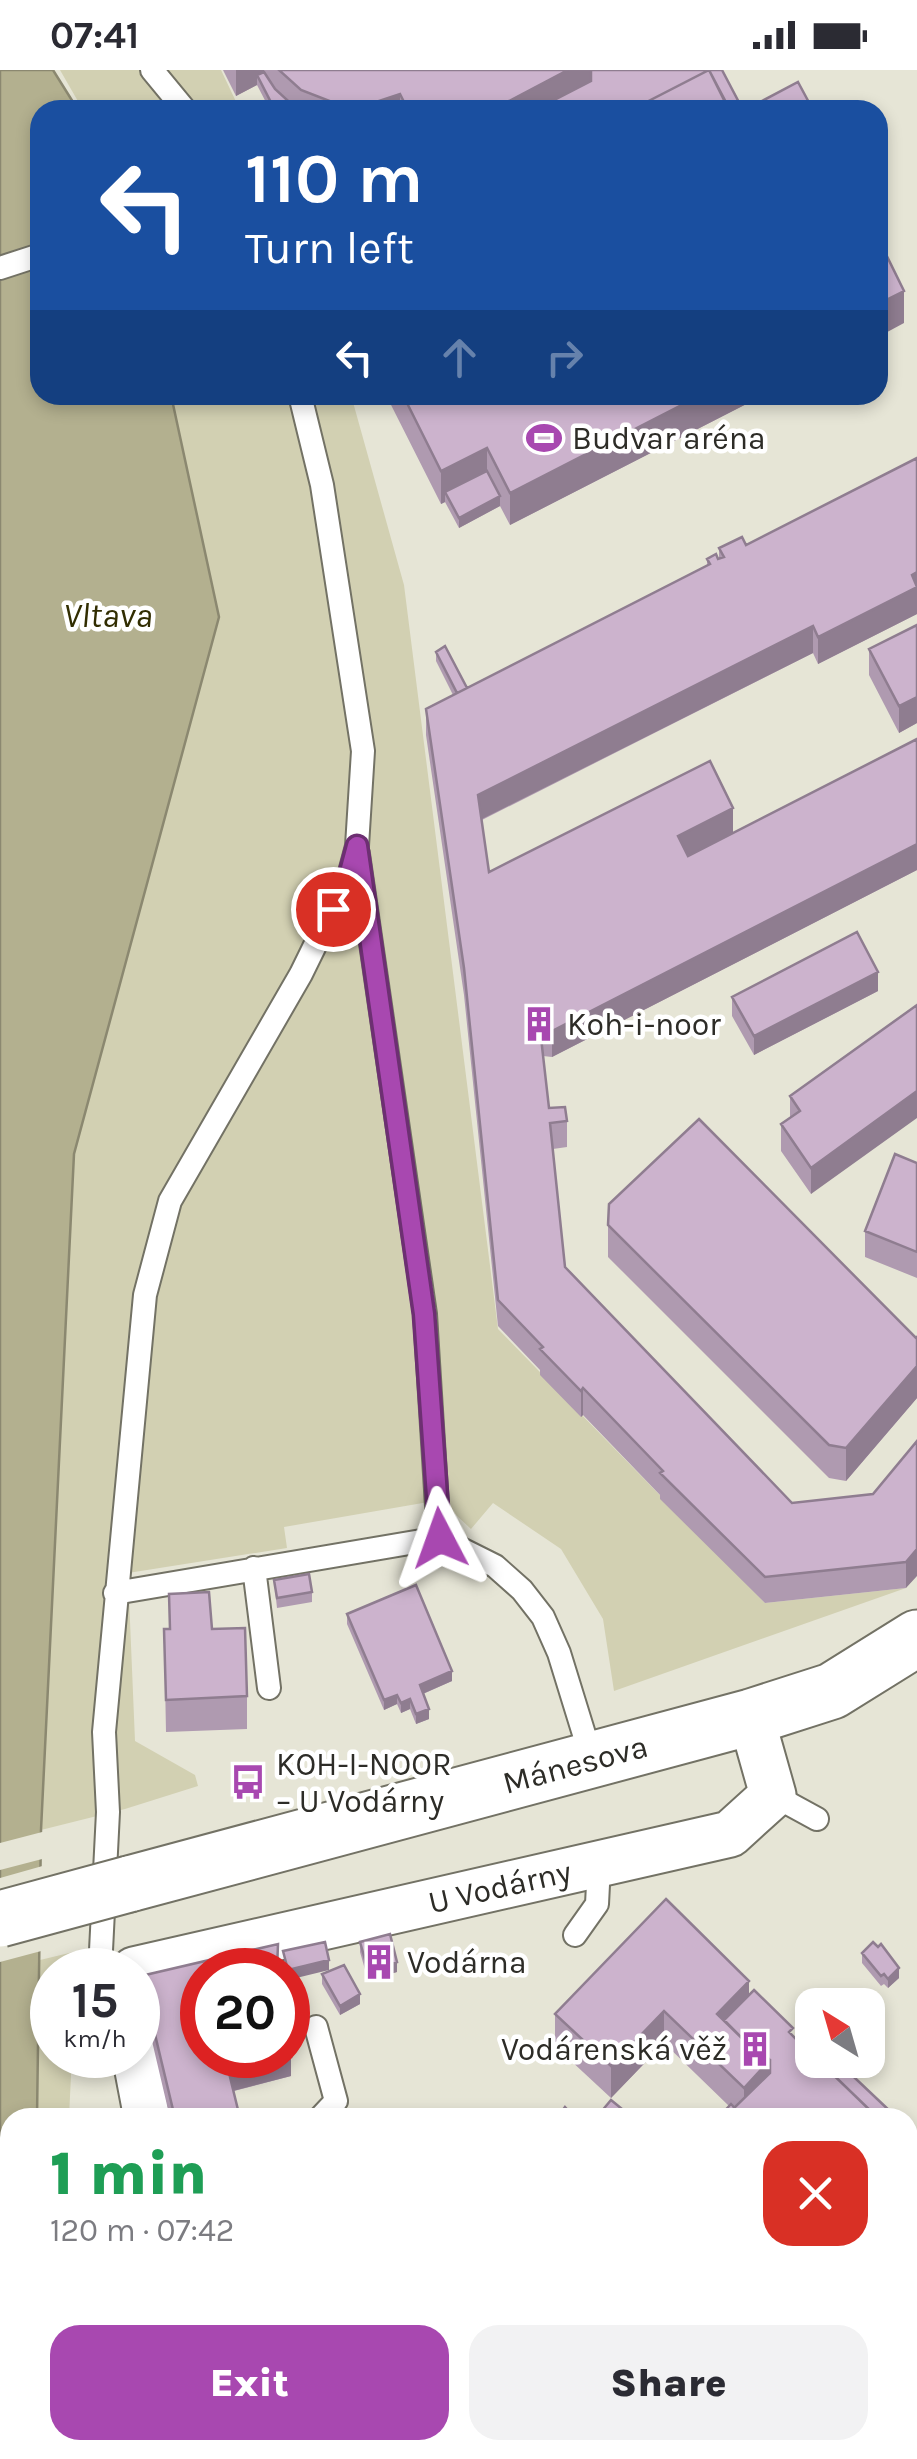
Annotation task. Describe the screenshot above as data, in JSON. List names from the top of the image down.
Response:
{
  "streets": {
    "main road": ["Mánesova"],
    "street": ["U Vodárny"]
  },
  "water": ["Vltava"],
  "places": {
    "sports": ["Budvar aréna"],
    "building": ["Koh-i-noor", "Vodárna", "Vodárenská věž"],
    "bus stop": ["KOH-I-NOOR – U Vodárny"]
  },
  "north": "top left",
  "page": {
    "status": "07:41",
    "turn": ["110 m", "Turn left"],
    "speed": "15 km/h",
    "limit": "20",
    "heading": ["1 min", "120 m · 07:42"],
    "buttons": ["Exit", "Share"]
  }
}
